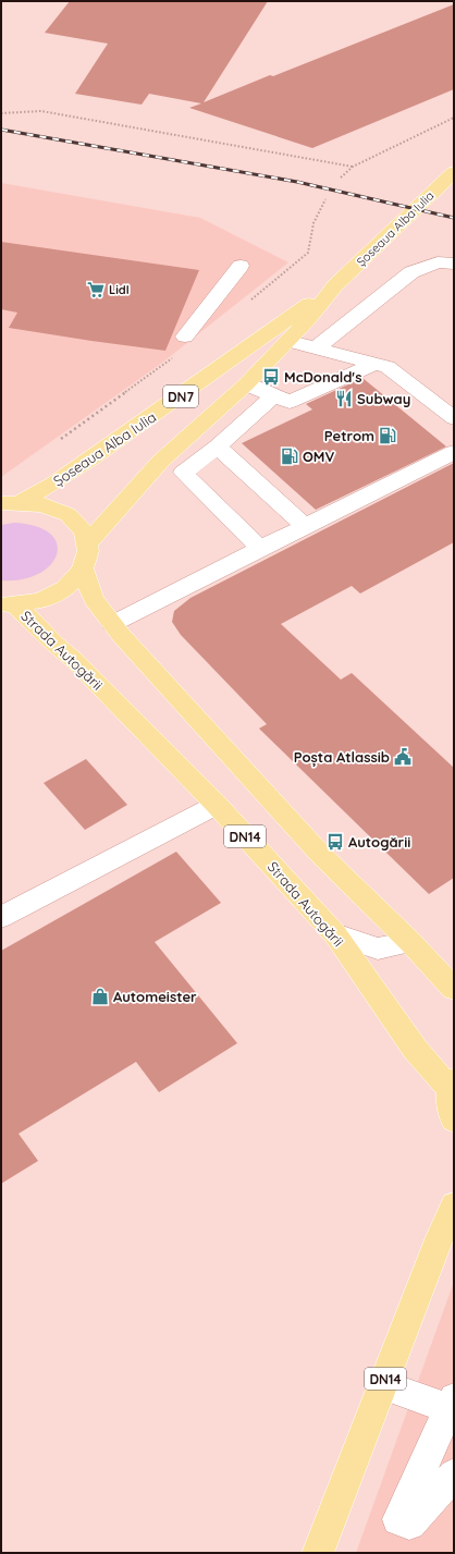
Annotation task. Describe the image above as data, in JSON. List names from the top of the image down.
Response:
{
  "streets": {
    "main road": [
      "Șoseaua Alba Iulia",
      "DN7",
      "Strada Autogării",
      "DN14"
    ]
  },
  "crossings": [
    ["Șoseaua Alba Iulia", "DN7"],
    ["Strada Autogării", "DN14"]
  ],
  "places": {
    "supermarket": ["Lidl"],
    "bus stop": ["McDonald's", "Autogării"],
    "restaurant": ["Subway"],
    "fuel station": ["Petrom", "OMV"],
    "public building": ["Poșta Atlassib"],
    "shop": ["Automeister"]
  }
}
